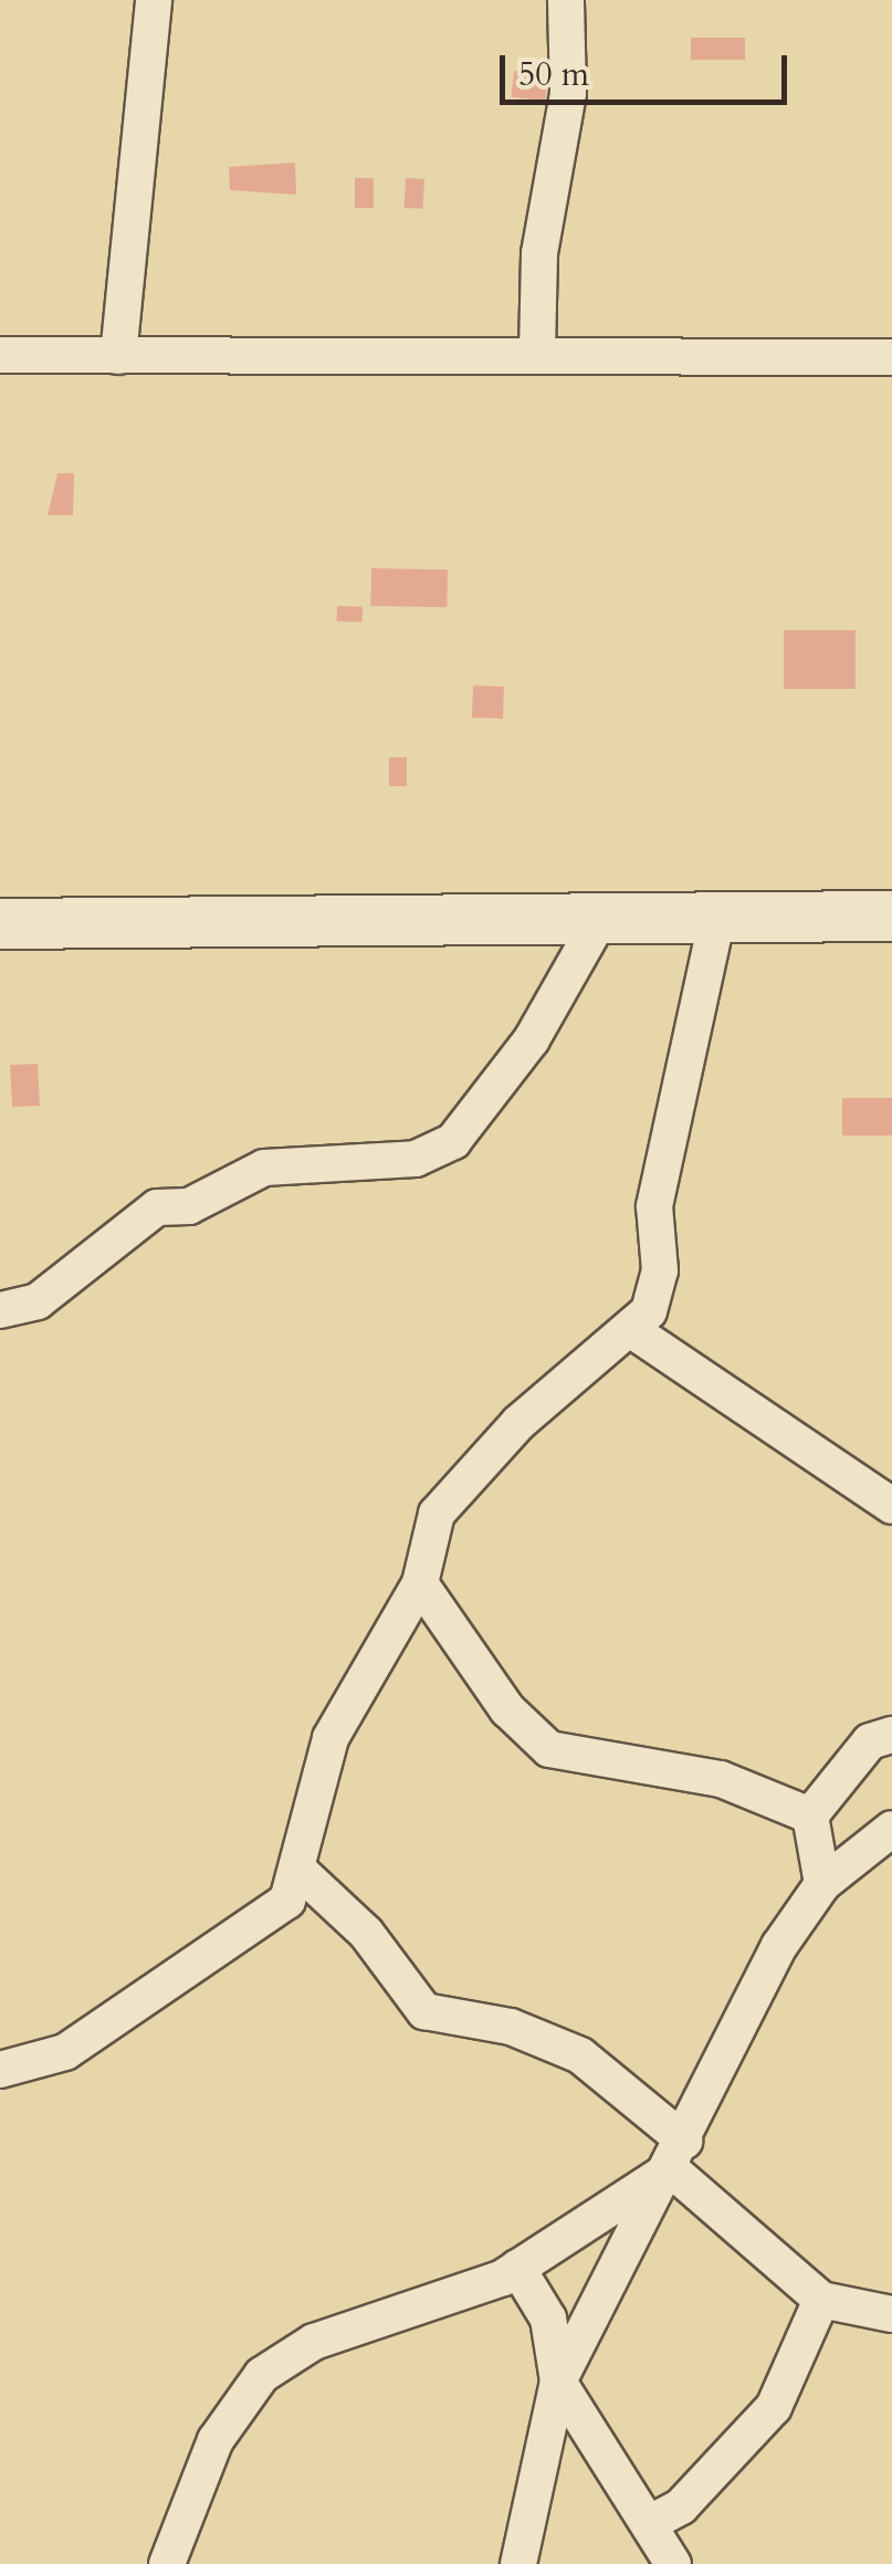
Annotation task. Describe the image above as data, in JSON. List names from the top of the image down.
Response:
{
  "scale_bar": "50 m"
}
